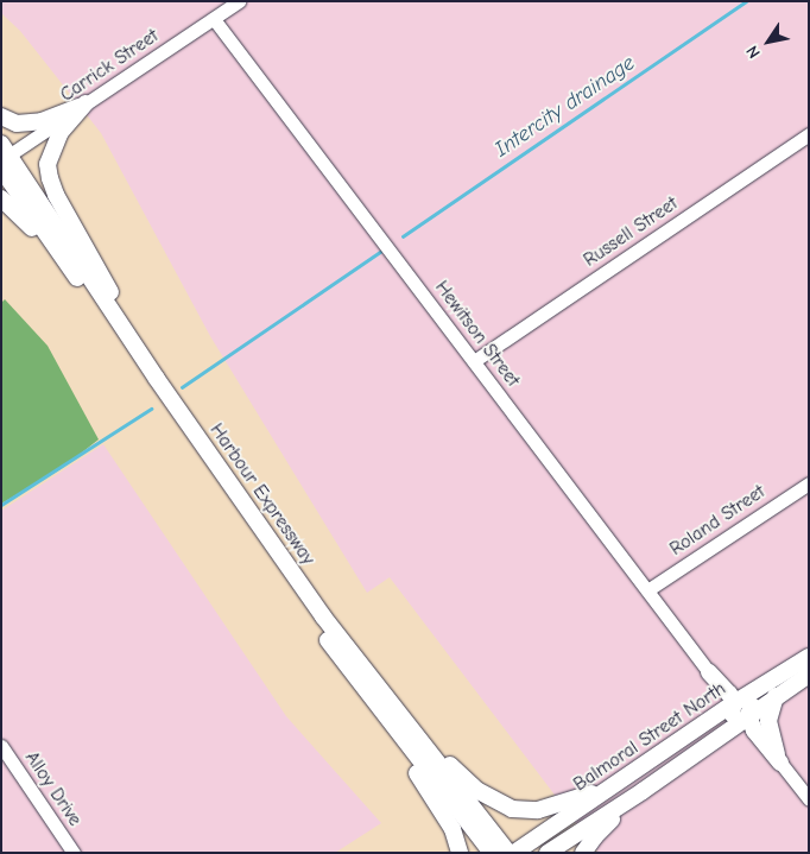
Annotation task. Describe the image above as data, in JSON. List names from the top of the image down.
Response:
{
  "streets": {
    "main road": ["Harbour Expressway", "Balmoral Street North"],
    "street": [
      "Carrick Street",
      "Russell Street",
      "Hewitson Street",
      "Roland Street",
      "Alloy Drive"
    ]
  },
  "crossings": [
    ["Carrick Street", "Hewitson Street"],
    ["Carrick Street", "Harbour Expressway"],
    ["Russell Street", "Hewitson Street"],
    ["Hewitson Street", "Roland Street"]
  ],
  "water": ["Intercity drainage"],
  "north": "bottom left"
}
